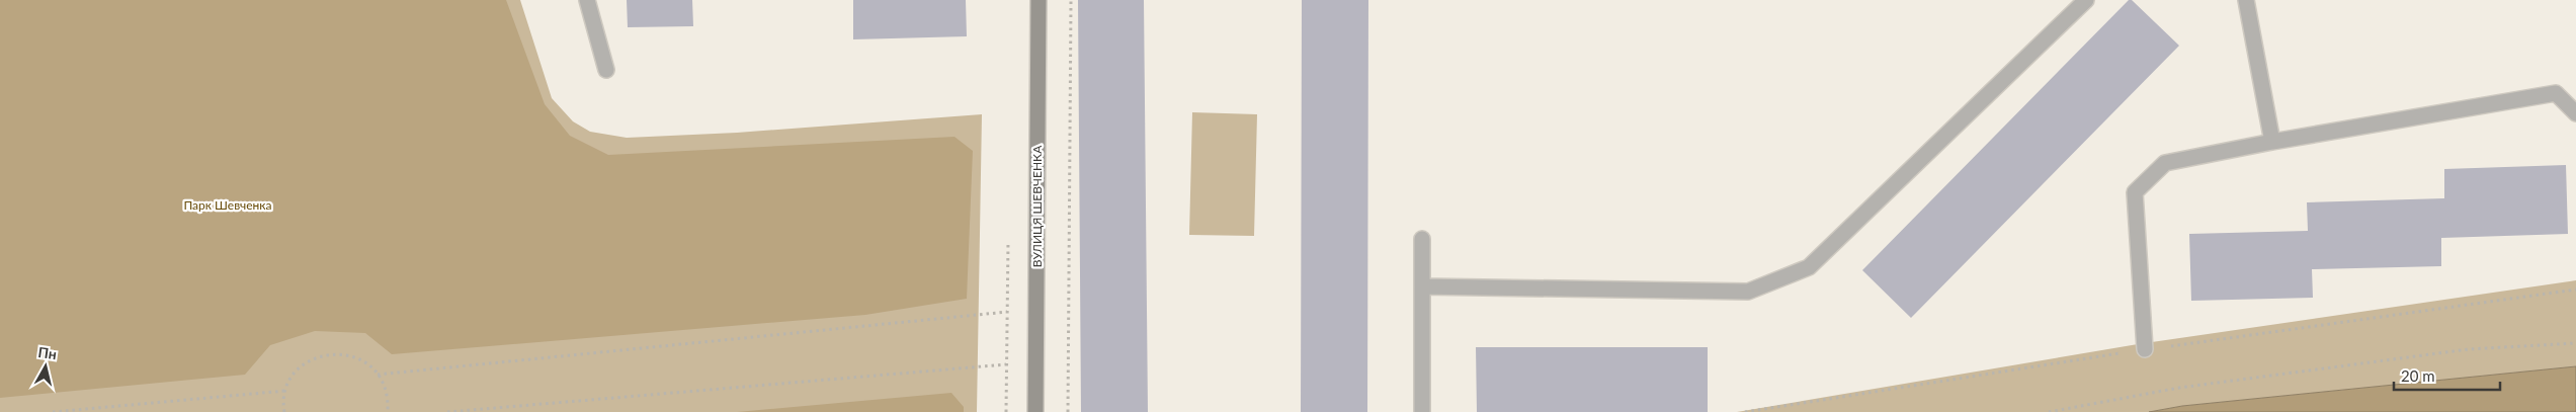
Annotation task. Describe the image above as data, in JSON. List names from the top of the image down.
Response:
{
  "streets": {
    "main road": ["ВУЛИЦЯ ШЕВЧЕНКА"]
  },
  "parks": ["Парк Шевченка"],
  "scale_bar": "20 m",
  "north": "top"
}
